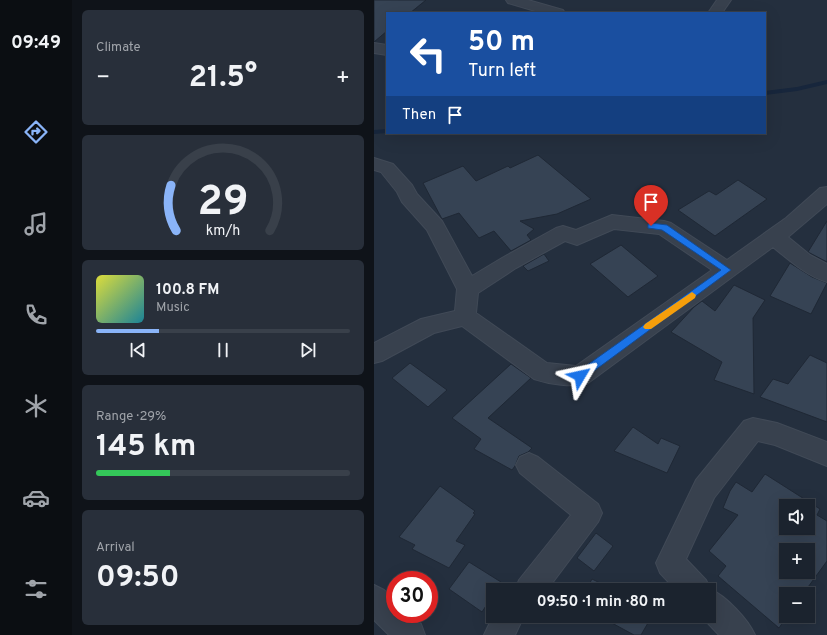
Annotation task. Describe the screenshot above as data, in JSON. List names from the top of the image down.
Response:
{
  "page": {
    "tabs": "09:49",
    "tile": [
      "Climate",
      ["Range · 29%", "145 km"],
      ["Arrival", "09:50"]
    ],
    "turn": ["50 m", "Turn left"],
    "heat": ["−", "21.5°", "+"],
    "then": "Then",
    "song": ["100.8 FM", "Music"],
    "map_buttons": ["+", "−"],
    "limit": "30",
    "trip": "09:50 · 1 min · 80 m",
    "gauge": ["29", "km/h"]
  }
}
